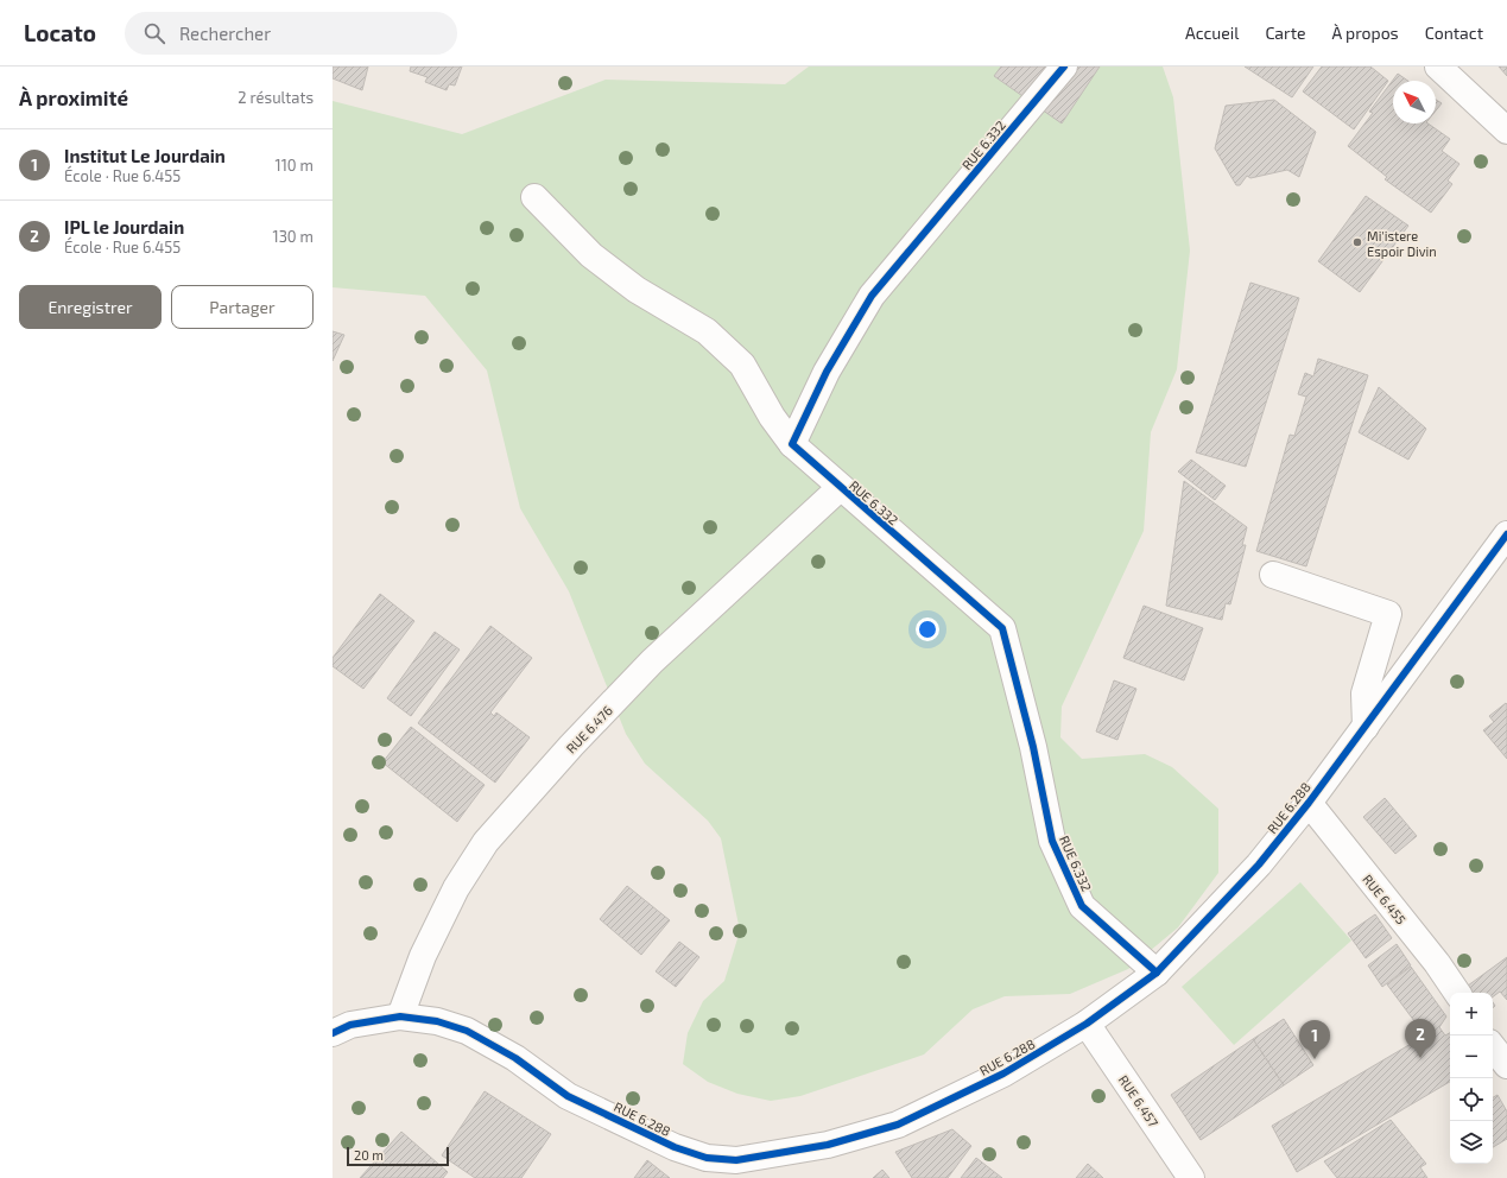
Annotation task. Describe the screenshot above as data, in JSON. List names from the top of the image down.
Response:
{
  "streets": {
    "street": [
      "RUE 6.332",
      "RUE 6.476",
      "RUE 6.288",
      "RUE 6.455",
      "RUE 6.457"
    ]
  },
  "crossings": [
    ["RUE 6.332", "RUE 6.476"],
    ["RUE 6.332", "RUE 6.288"],
    ["RUE 6.476", "RUE 6.288"],
    ["RUE 6.288", "RUE 6.455"],
    ["RUE 6.288", "RUE 6.457"]
  ],
  "places": ["Mi'istere Espoir Divin"],
  "scale_bar": "20 m",
  "north": "top left",
  "page": {
    "header": "Locato",
    "search": "Rechercher",
    "nav": [
      "Accueil",
      "Carte",
      "À propos",
      "Contact"
    ],
    "heading": ["À proximité", "2 résultats"],
    "list": [
      {
        "mark": "1",
        "name": "Institut Le Jourdain",
        "note": "École · Rue 6.455",
        "value": "110 m"
      },
      {
        "mark": "2",
        "name": "IPL le Jourdain",
        "note": "École · Rue 6.455",
        "value": "130 m"
      }
    ],
    "buttons": ["Enregistrer", "Partager"],
    "map_buttons": ["+", "−"],
    "pins": ["2", "1"],
    "scale": "20 m"
  }
}
